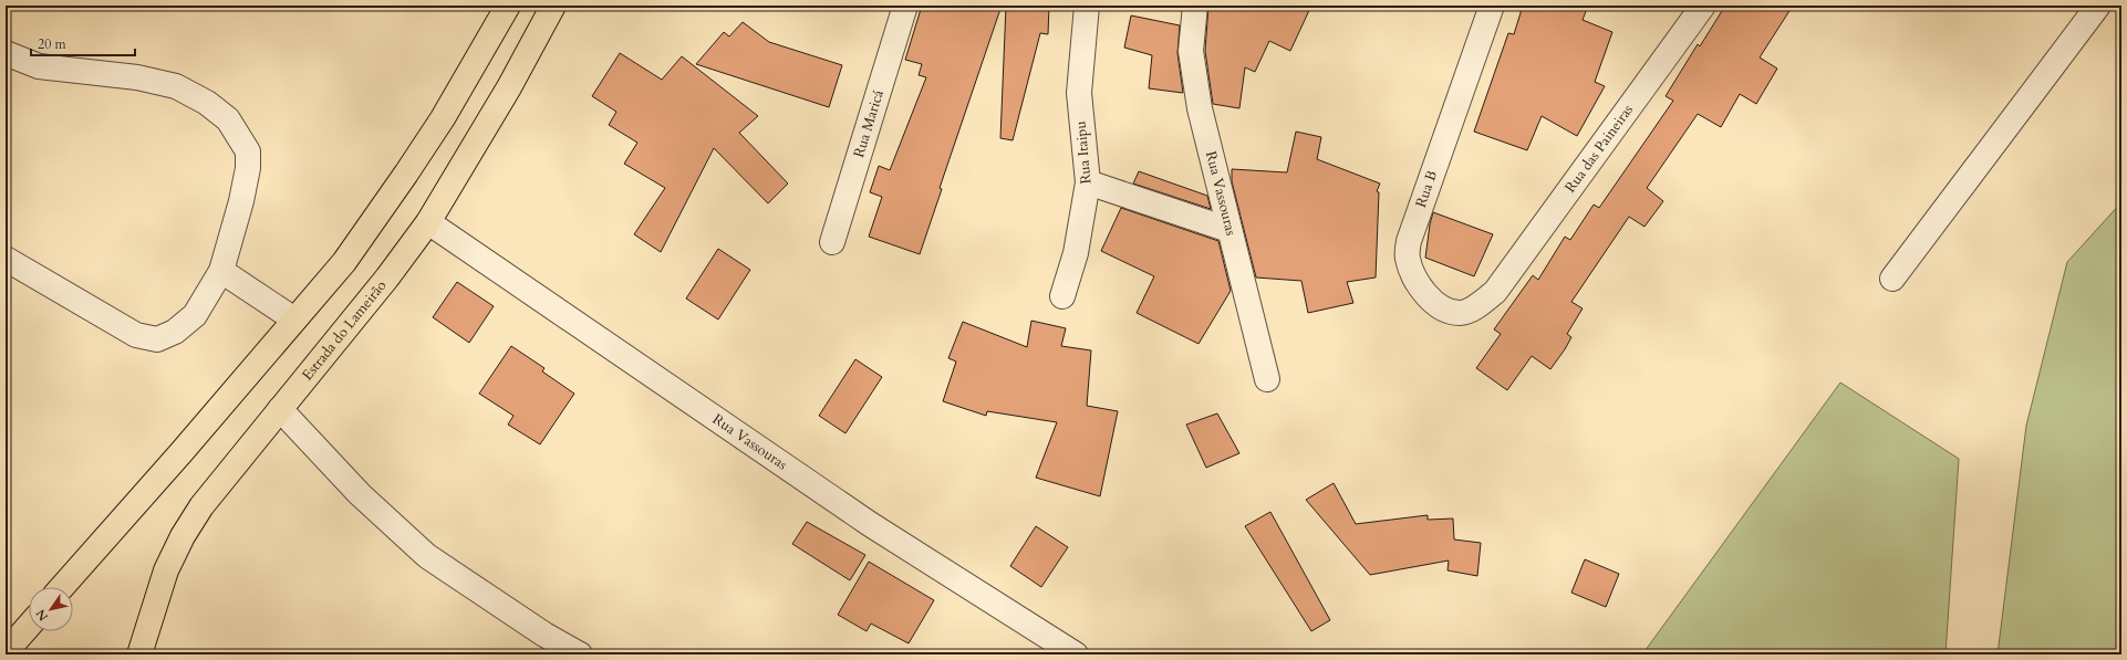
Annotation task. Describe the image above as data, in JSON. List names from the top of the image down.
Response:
{
  "streets": {
    "main road": ["Estrada do Lameirão"],
    "street": [
      "Rua Maricá",
      "Rua das Paineiras",
      "Rua Itaipu",
      "Rua B",
      "Rua Vassouras"
    ]
  },
  "crossings": [
    ["Rua das Paineiras", "Rua B"],
    ["Rua Vassouras", "Estrada do Lameirão"]
  ],
  "scale_bar": "20 m",
  "north": "bottom left"
}
